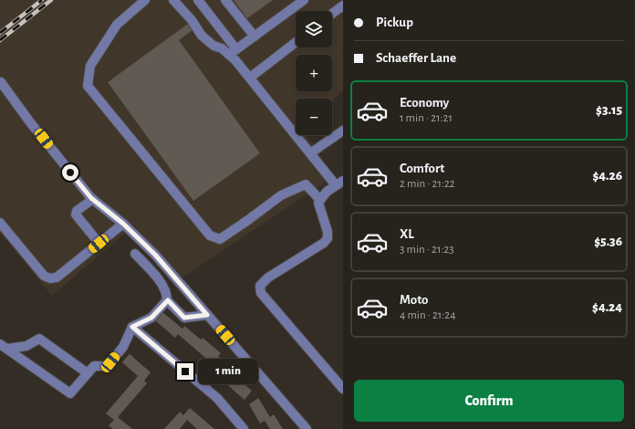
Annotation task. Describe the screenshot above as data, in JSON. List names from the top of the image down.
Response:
{
  "page": {
    "banner": ["Pickup", "Schaeffer Lane"],
    "map_buttons": ["+", "−"],
    "list": [
      {
        "name": "Economy",
        "note": "1 min · 21:21",
        "value": "$3.15"
      },
      {
        "name": "Comfort",
        "note": "2 min · 21:22",
        "value": "$4.26"
      },
      {
        "name": "XL",
        "note": "3 min · 21:23",
        "value": "$5.36"
      },
      {
        "name": "Moto",
        "note": "4 min · 21:24",
        "value": "$4.24"
      }
    ],
    "bubble": "1 min",
    "buttons": "Confirm"
  }
}
